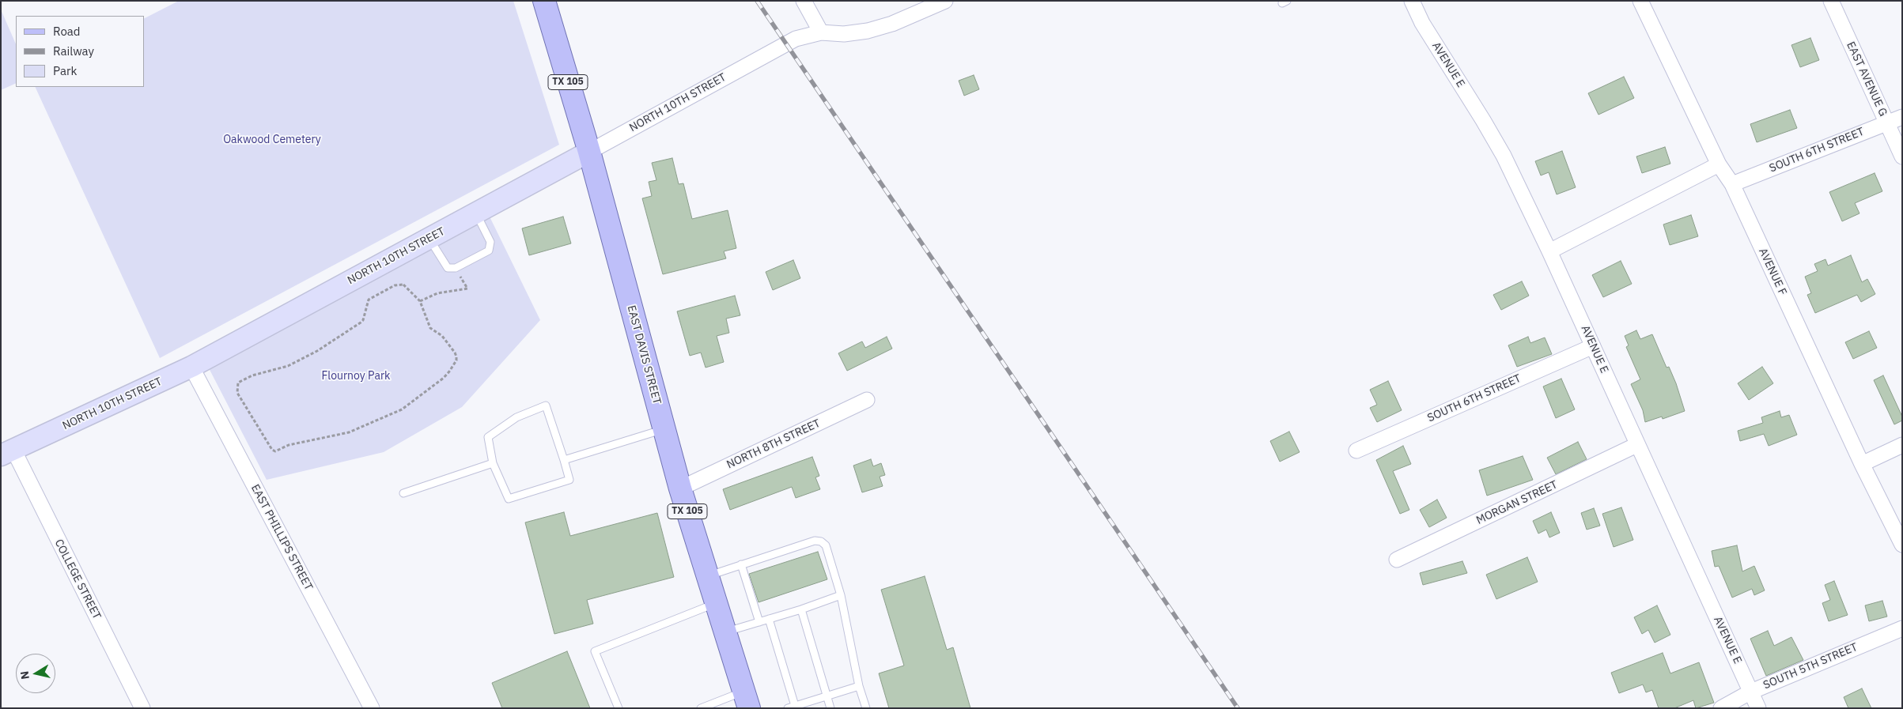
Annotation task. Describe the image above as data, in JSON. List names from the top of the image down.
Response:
{
  "streets": {
    "main road": ["TX 105", "EAST DAVIS STREET"],
    "street": [
      "AVENUE E",
      "EAST AVENUE G",
      "NORTH 10TH STREET",
      "SOUTH 6TH STREET",
      "AVENUE F",
      "NORTH 8TH STREET",
      "MORGAN STREET",
      "EAST PHILLIPS STREET",
      "COLLEGE STREET",
      "SOUTH 5TH STREET"
    ]
  },
  "crossings": [
    ["AVENUE E", "SOUTH 6TH STREET"],
    ["AVENUE E", "MORGAN STREET"],
    ["AVENUE E", "SOUTH 5TH STREET"],
    ["EAST AVENUE G", "SOUTH 6TH STREET"],
    ["NORTH 10TH STREET", "EAST DAVIS STREET"],
    ["NORTH 10TH STREET", "EAST PHILLIPS STREET"],
    ["NORTH 10TH STREET", "COLLEGE STREET"],
    ["SOUTH 6TH STREET", "AVENUE F"],
    ["EAST DAVIS STREET", "NORTH 8TH STREET"]
  ],
  "parks": ["Oakwood Cemetery", "Flournoy Park"],
  "legend": ["Road", "Railway", "Park"],
  "north": "left"
}
